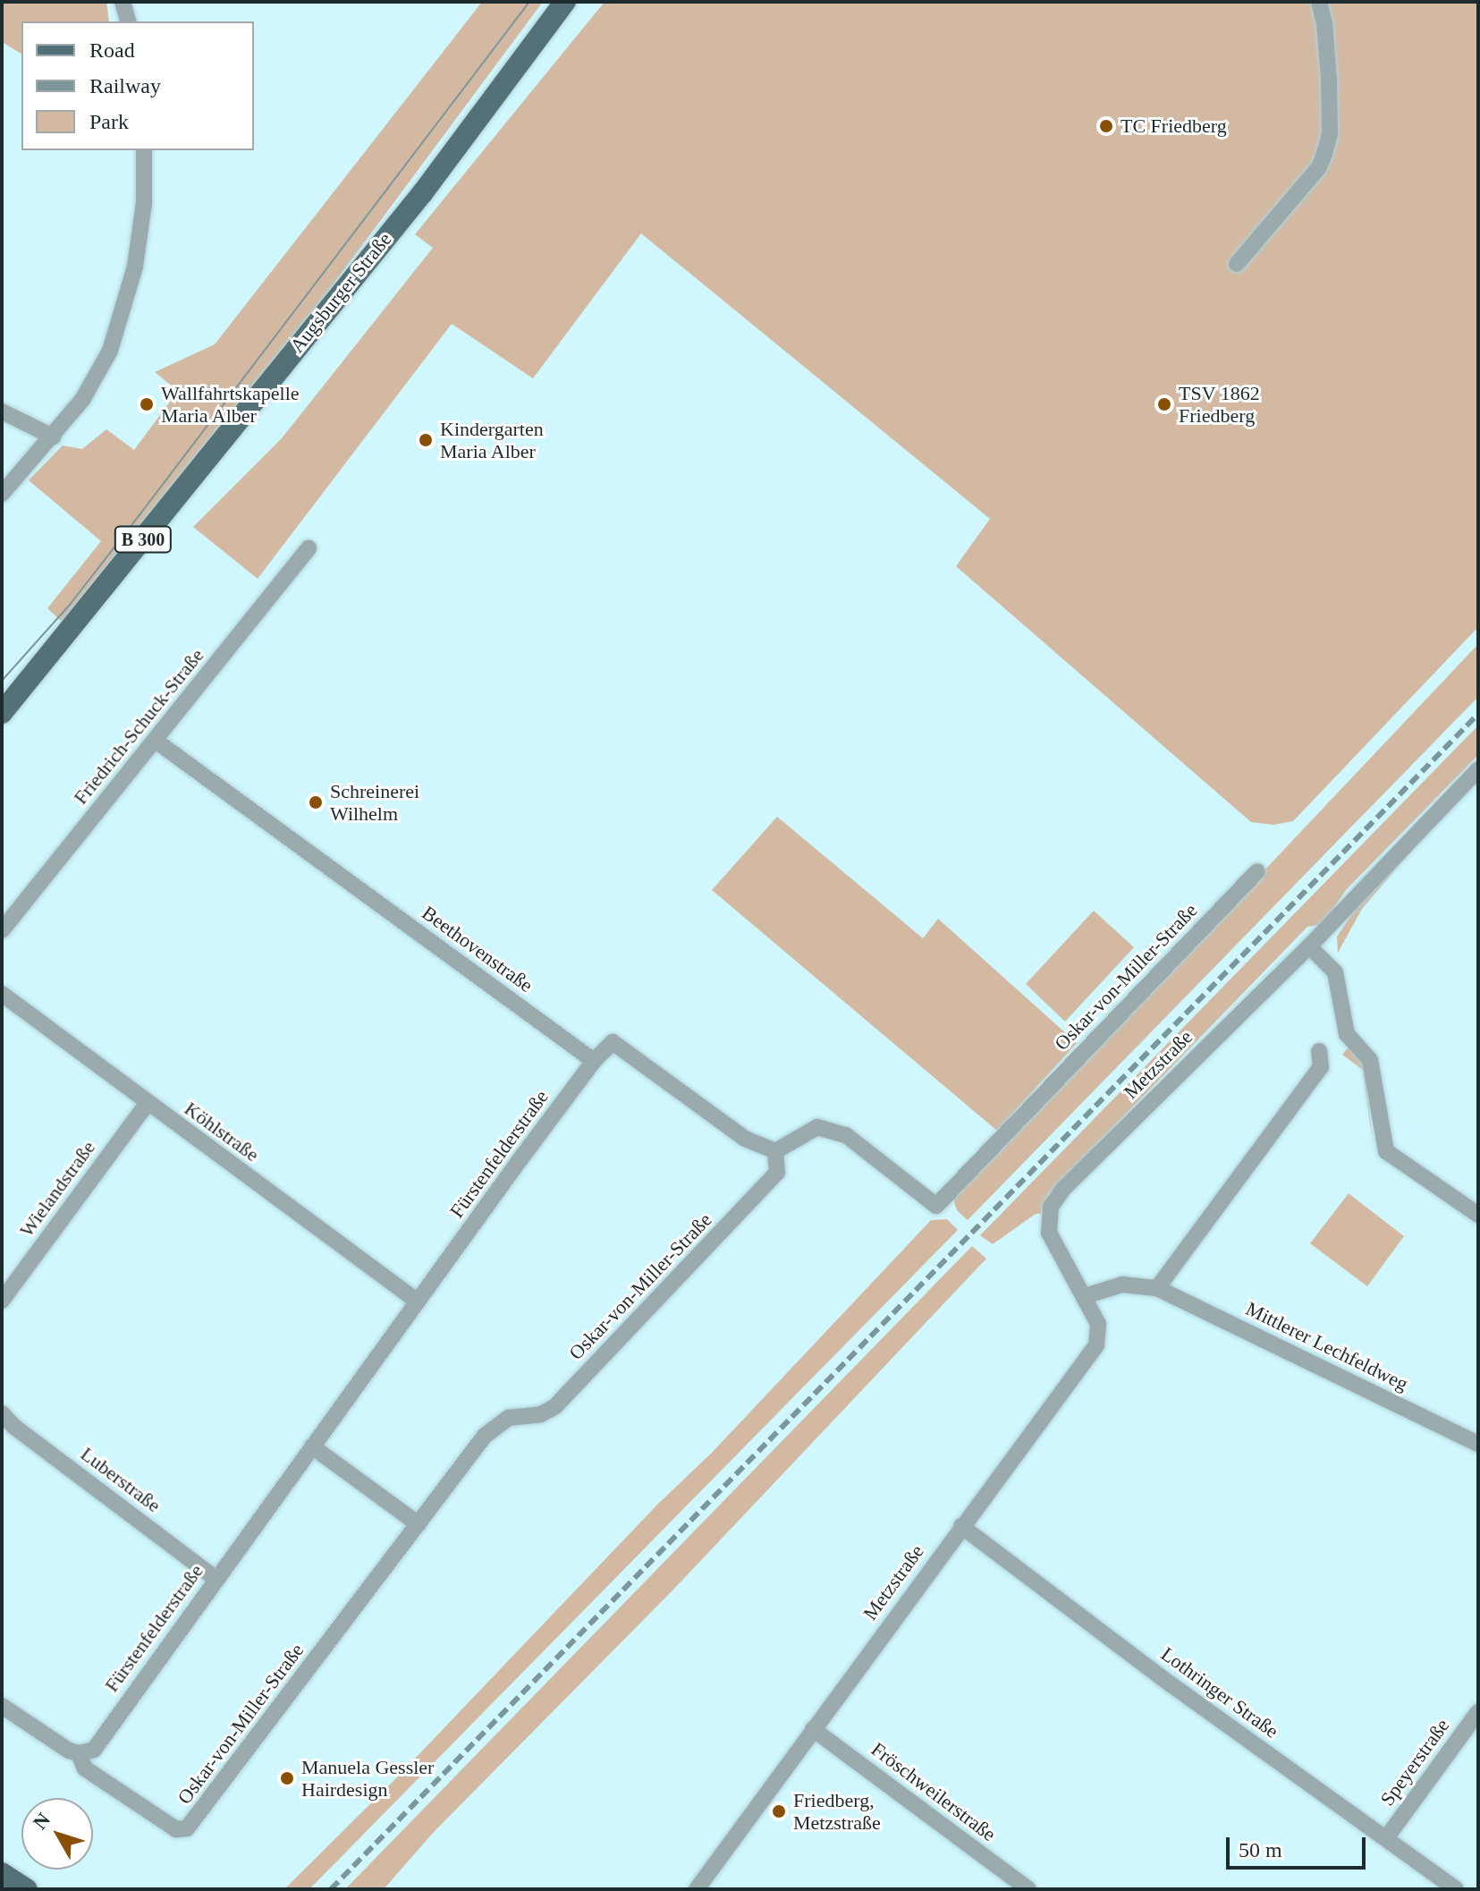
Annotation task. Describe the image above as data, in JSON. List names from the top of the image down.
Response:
{
  "streets": {
    "main road": ["Augsburger Straße", "B 300"],
    "street": [
      "Friedrich-Schuck-Straße",
      "Beethovenstraße",
      "Oskar-von-Miller-Straße",
      "Metzstraße",
      "Köhlstraße",
      "Fürstenfelderstraße",
      "Wielandstraße",
      "Mittlerer Lechfeldweg",
      "Luberstraße",
      "Lothringer Straße",
      "Speyerstraße",
      "Fröschweilerstraße"
    ]
  },
  "crossings": [
    ["Friedrich-Schuck-Straße", "Beethovenstraße"],
    ["Beethovenstraße", "Fürstenfelderstraße"],
    ["Oskar-von-Miller-Straße", "Fürstenfelderstraße"],
    ["Metzstraße", "Lothringer Straße"],
    ["Metzstraße", "Fröschweilerstraße"],
    ["Köhlstraße", "Fürstenfelderstraße"],
    ["Köhlstraße", "Wielandstraße"],
    ["Fürstenfelderstraße", "Luberstraße"],
    ["Lothringer Straße", "Speyerstraße"]
  ],
  "places": [
    "TC Friedberg",
    "Wallfahrtskapelle Maria Alber",
    "TSV 1862 Friedberg",
    "Kindergarten Maria Alber",
    "Schreinerei Wilhelm",
    "Manuela Gessler Hairdesign",
    "Friedberg, Metzstraße"
  ],
  "legend": ["Road", "Railway", "Park"],
  "scale_bar": "50 m",
  "north": "top left"
}
